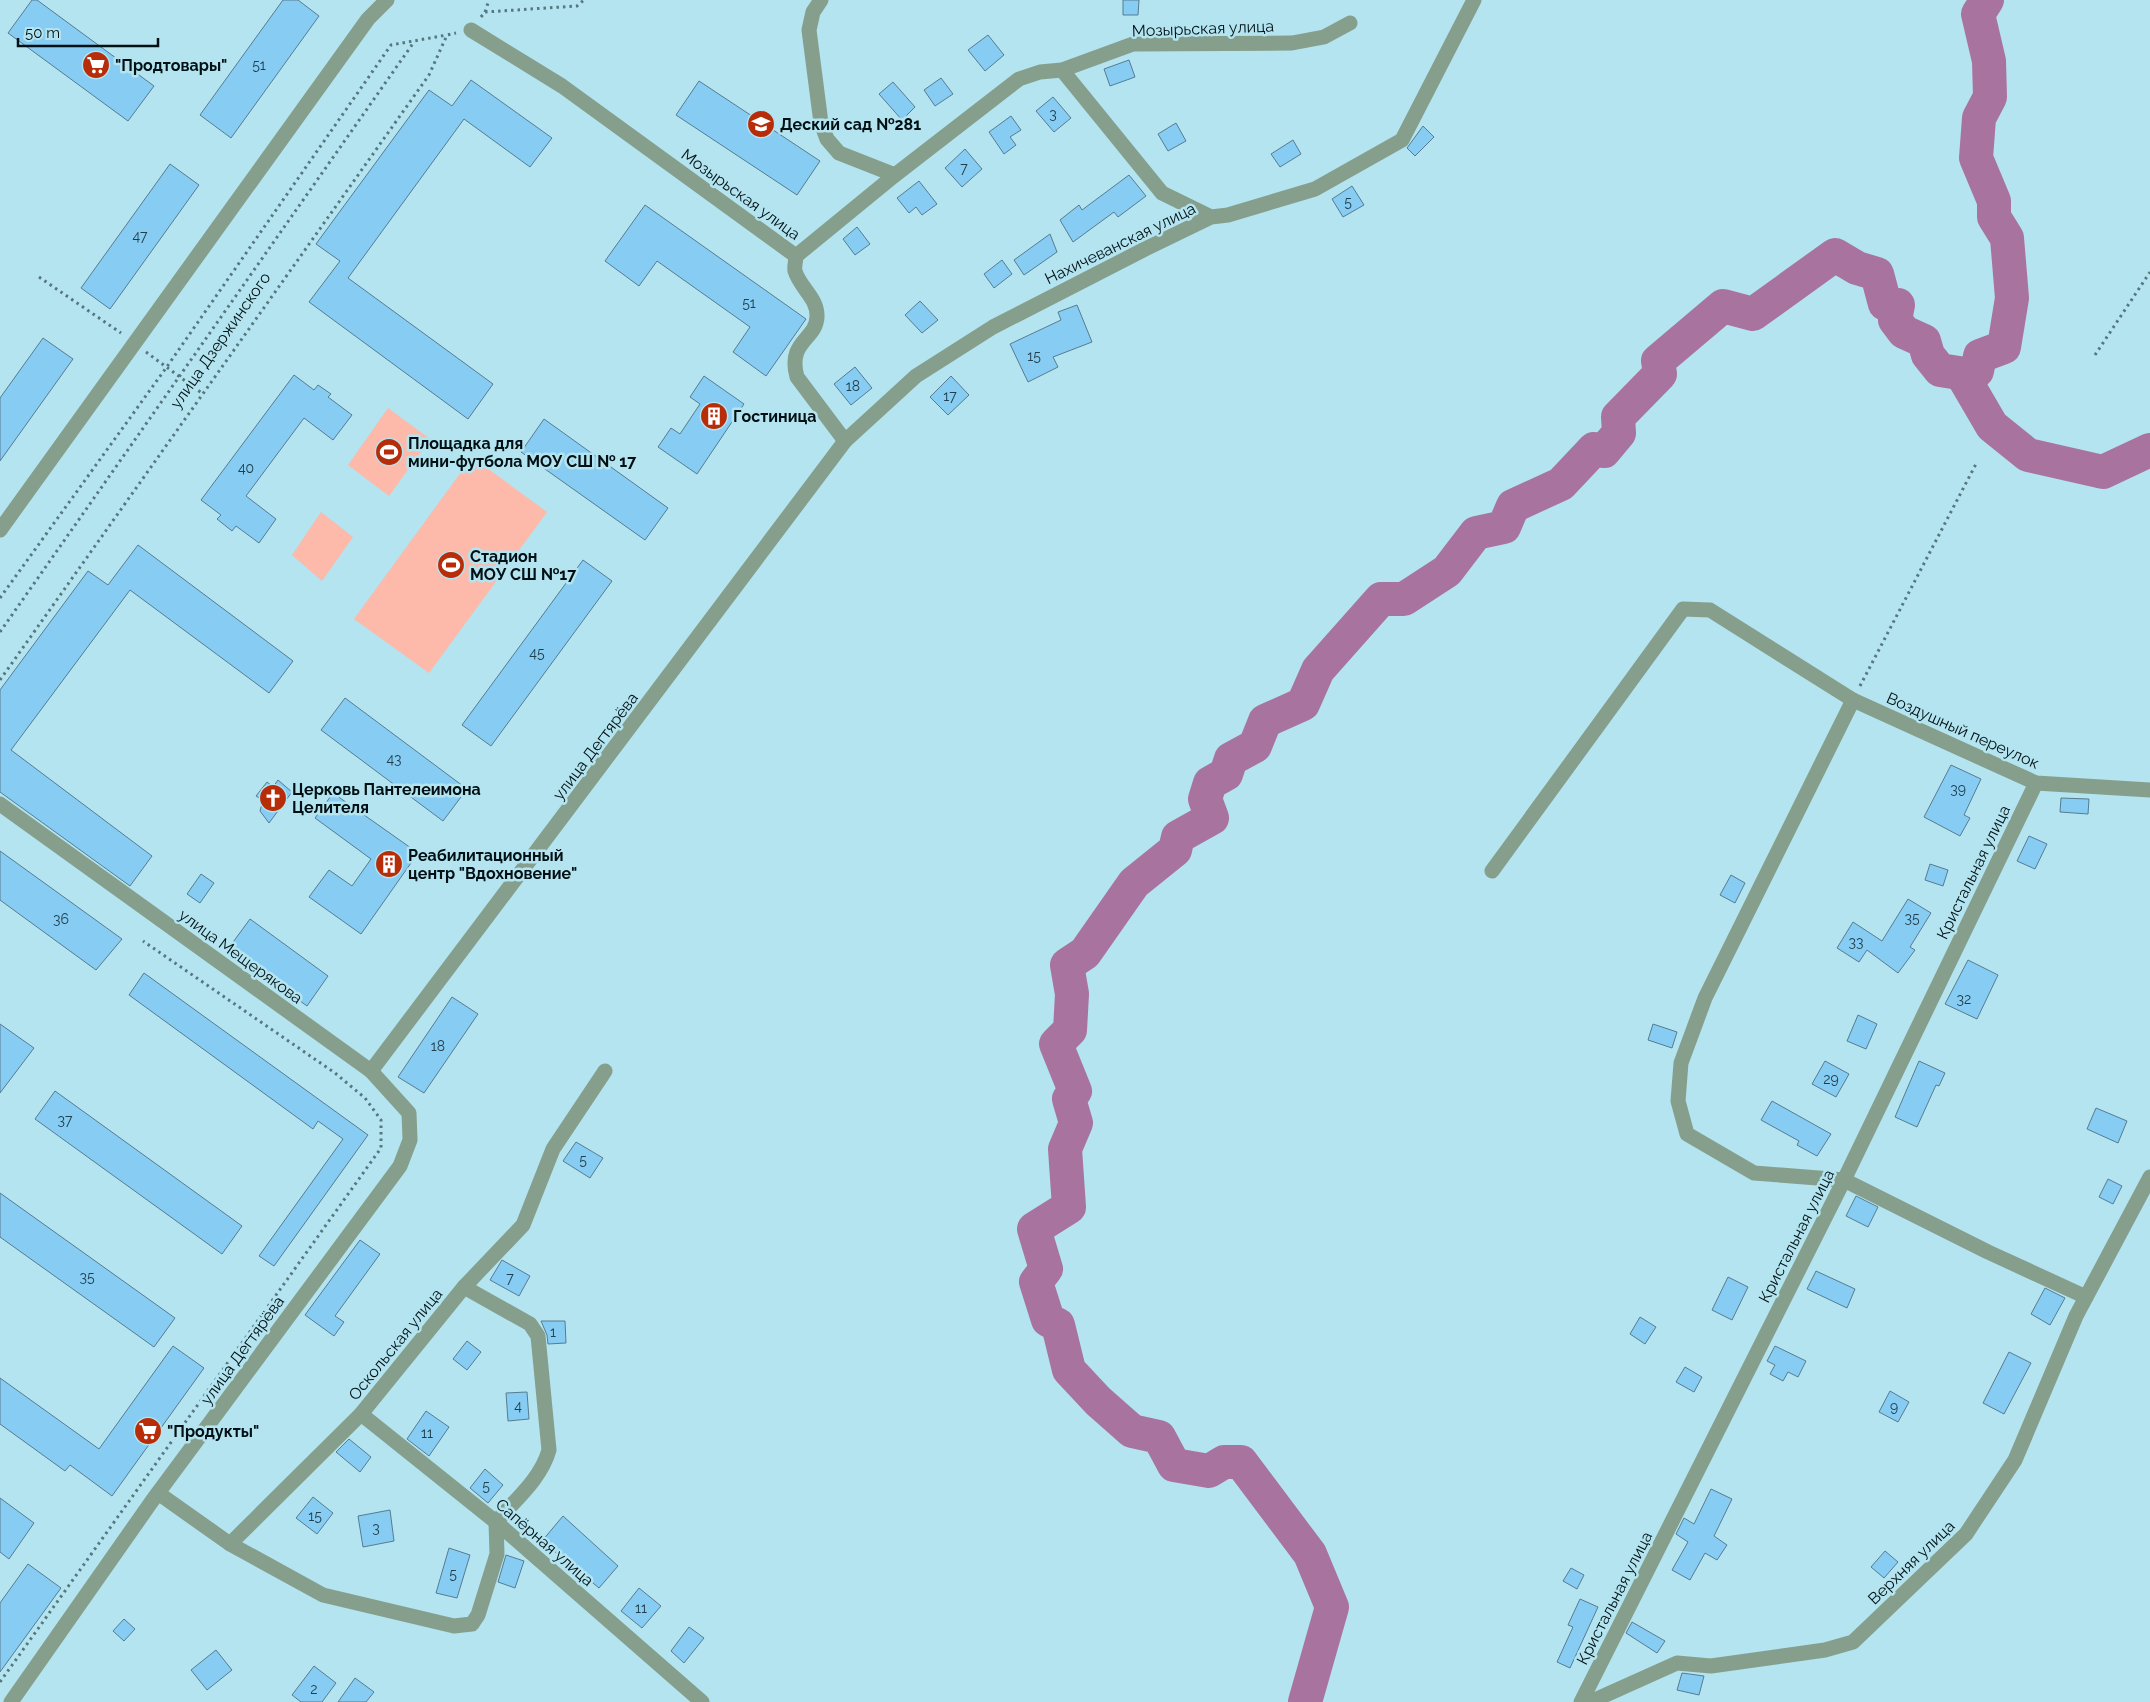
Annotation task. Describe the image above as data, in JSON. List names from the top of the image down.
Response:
{
  "streets": {
    "street": [
      "Мозырьская улица",
      "Нахичеванская улица",
      "Воздушный переулок",
      "улица Дегтярёва",
      "Кристальная улица",
      "улица Мещерякова",
      "Оскольская улица",
      "Сапёрная улица",
      "Верхняя улица"
    ],
    "path": ["улица Дзержинского"]
  },
  "crossings": [
    ["Нахичеванская улица", "улица Дегтярёва"],
    ["Воздушный переулок", "Кристальная улица"],
    ["улица Дегтярёва", "улица Мещерякова"],
    ["Оскольская улица", "Сапёрная улица"]
  ],
  "places": {
    "supermarket": ["\"Продтовары\"", "\"Продукты\""],
    "school or university": ["Деский сад №281"],
    "building": ["Гостиница", "Реабилитационный центр \"Вдохновение\""],
    "sports": ["Площадка для мини-футбола МОУ СШ № 17", "Стадион МОУ СШ №17"],
    "church": ["Церковь Пантелеимона Целителя"]
  },
  "house_numbers": [
    "51",
    "3",
    "7",
    "5",
    "47",
    "51",
    "15",
    "18",
    "17",
    "40",
    "45",
    "43",
    "39",
    "35",
    "36",
    "33",
    "32",
    "18",
    "29",
    "37",
    "5",
    "35",
    "7",
    "1",
    "4",
    "9",
    "11",
    "5",
    "15",
    "3",
    "5",
    "11",
    "2"
  ],
  "scale_bar": "50 m"
}
